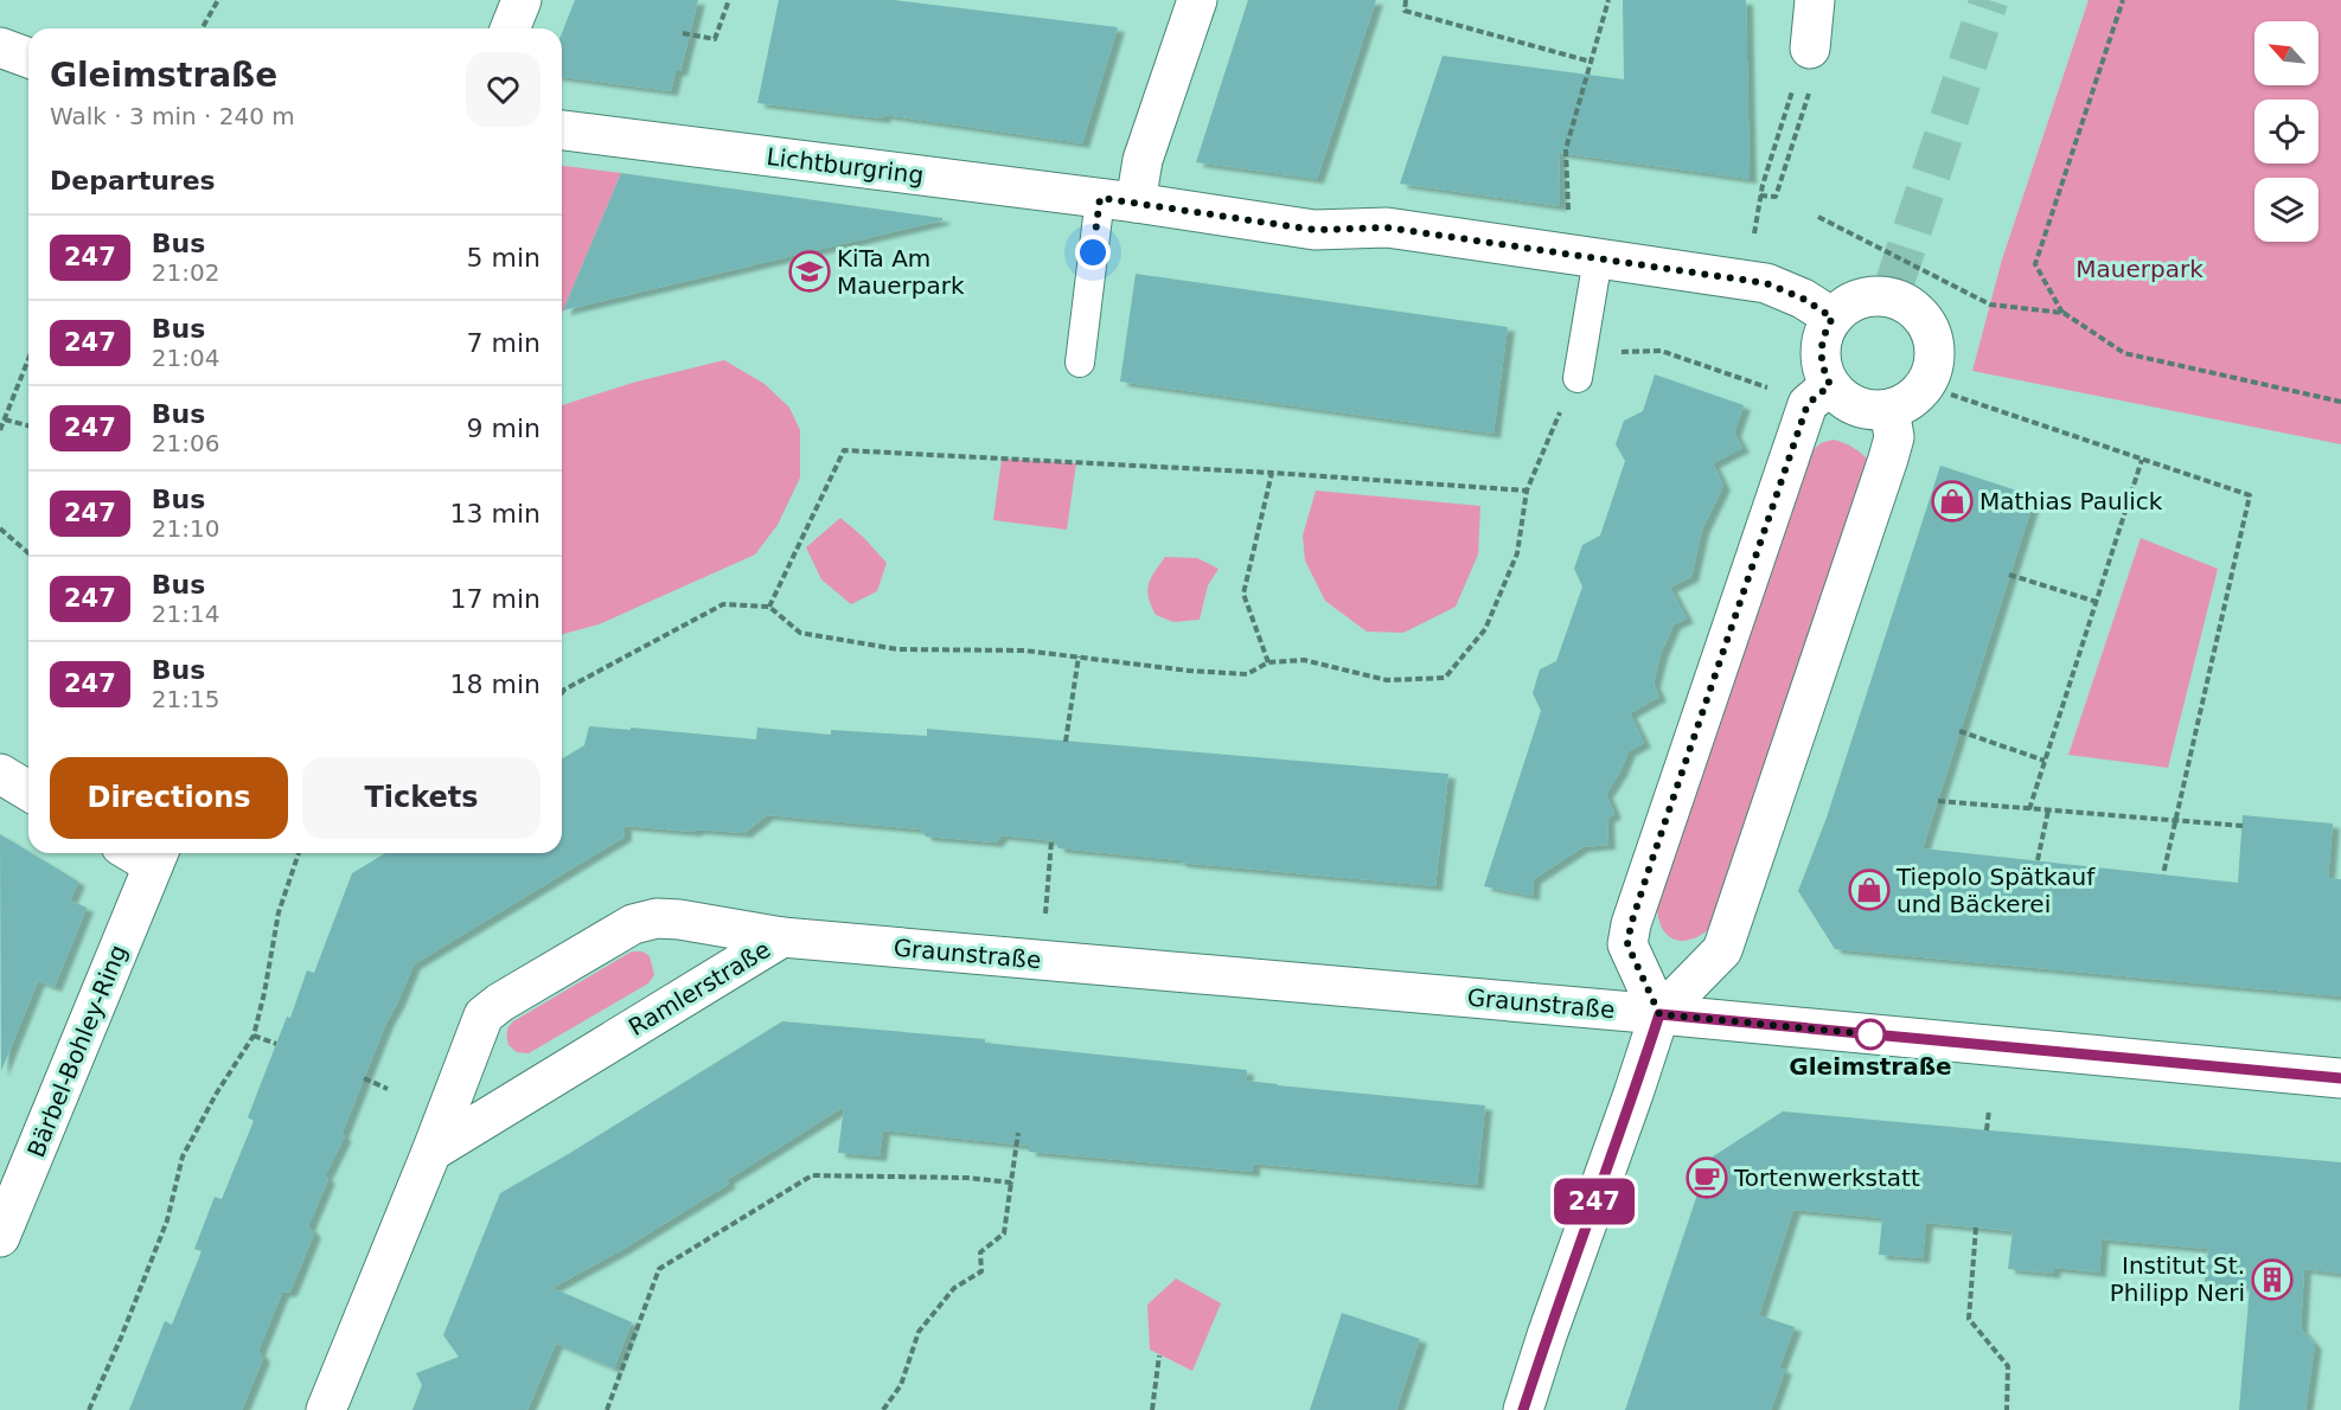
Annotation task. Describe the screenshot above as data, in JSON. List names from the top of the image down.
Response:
{
  "streets": {
    "street": [
      "Lichtburgring",
      "Graunstraße",
      "Ramlerstraße",
      "Bärbel-Bohley-Ring"
    ]
  },
  "crossings": [
    ["Graunstraße", "Ramlerstraße"]
  ],
  "parks": ["Mauerpark"],
  "places": {
    "school or university": ["KiTa Am Mauerpark"],
    "shop": ["Mathias Paulick", "Tiepolo Spätkauf und Bäckerei"],
    "other": ["Gleimstraße"],
    "cafe": ["Tortenwerkstatt"],
    "building": ["Institut St. Philipp Neri"]
  },
  "lines": ["bus line 247"],
  "north": "top left",
  "page": {
    "on_map": "247",
    "heading": [
      ["Gleimstraße", "Walk · 3 min · 240 m"],
      "Departures"
    ],
    "list": [
      {
        "mark": "247",
        "name": "Bus",
        "note": "21:02",
        "value": "5 min"
      },
      {
        "mark": "247",
        "name": "Bus",
        "note": "21:04",
        "value": "7 min"
      },
      {
        "mark": "247",
        "name": "Bus",
        "note": "21:06",
        "value": "9 min"
      },
      {
        "mark": "247",
        "name": "Bus",
        "note": "21:10",
        "value": "13 min"
      },
      {
        "mark": "247",
        "name": "Bus",
        "note": "21:14",
        "value": "17 min"
      },
      {
        "mark": "247",
        "name": "Bus",
        "note": "21:15",
        "value": "18 min"
      }
    ],
    "buttons": ["Directions", "Tickets"]
  }
}
